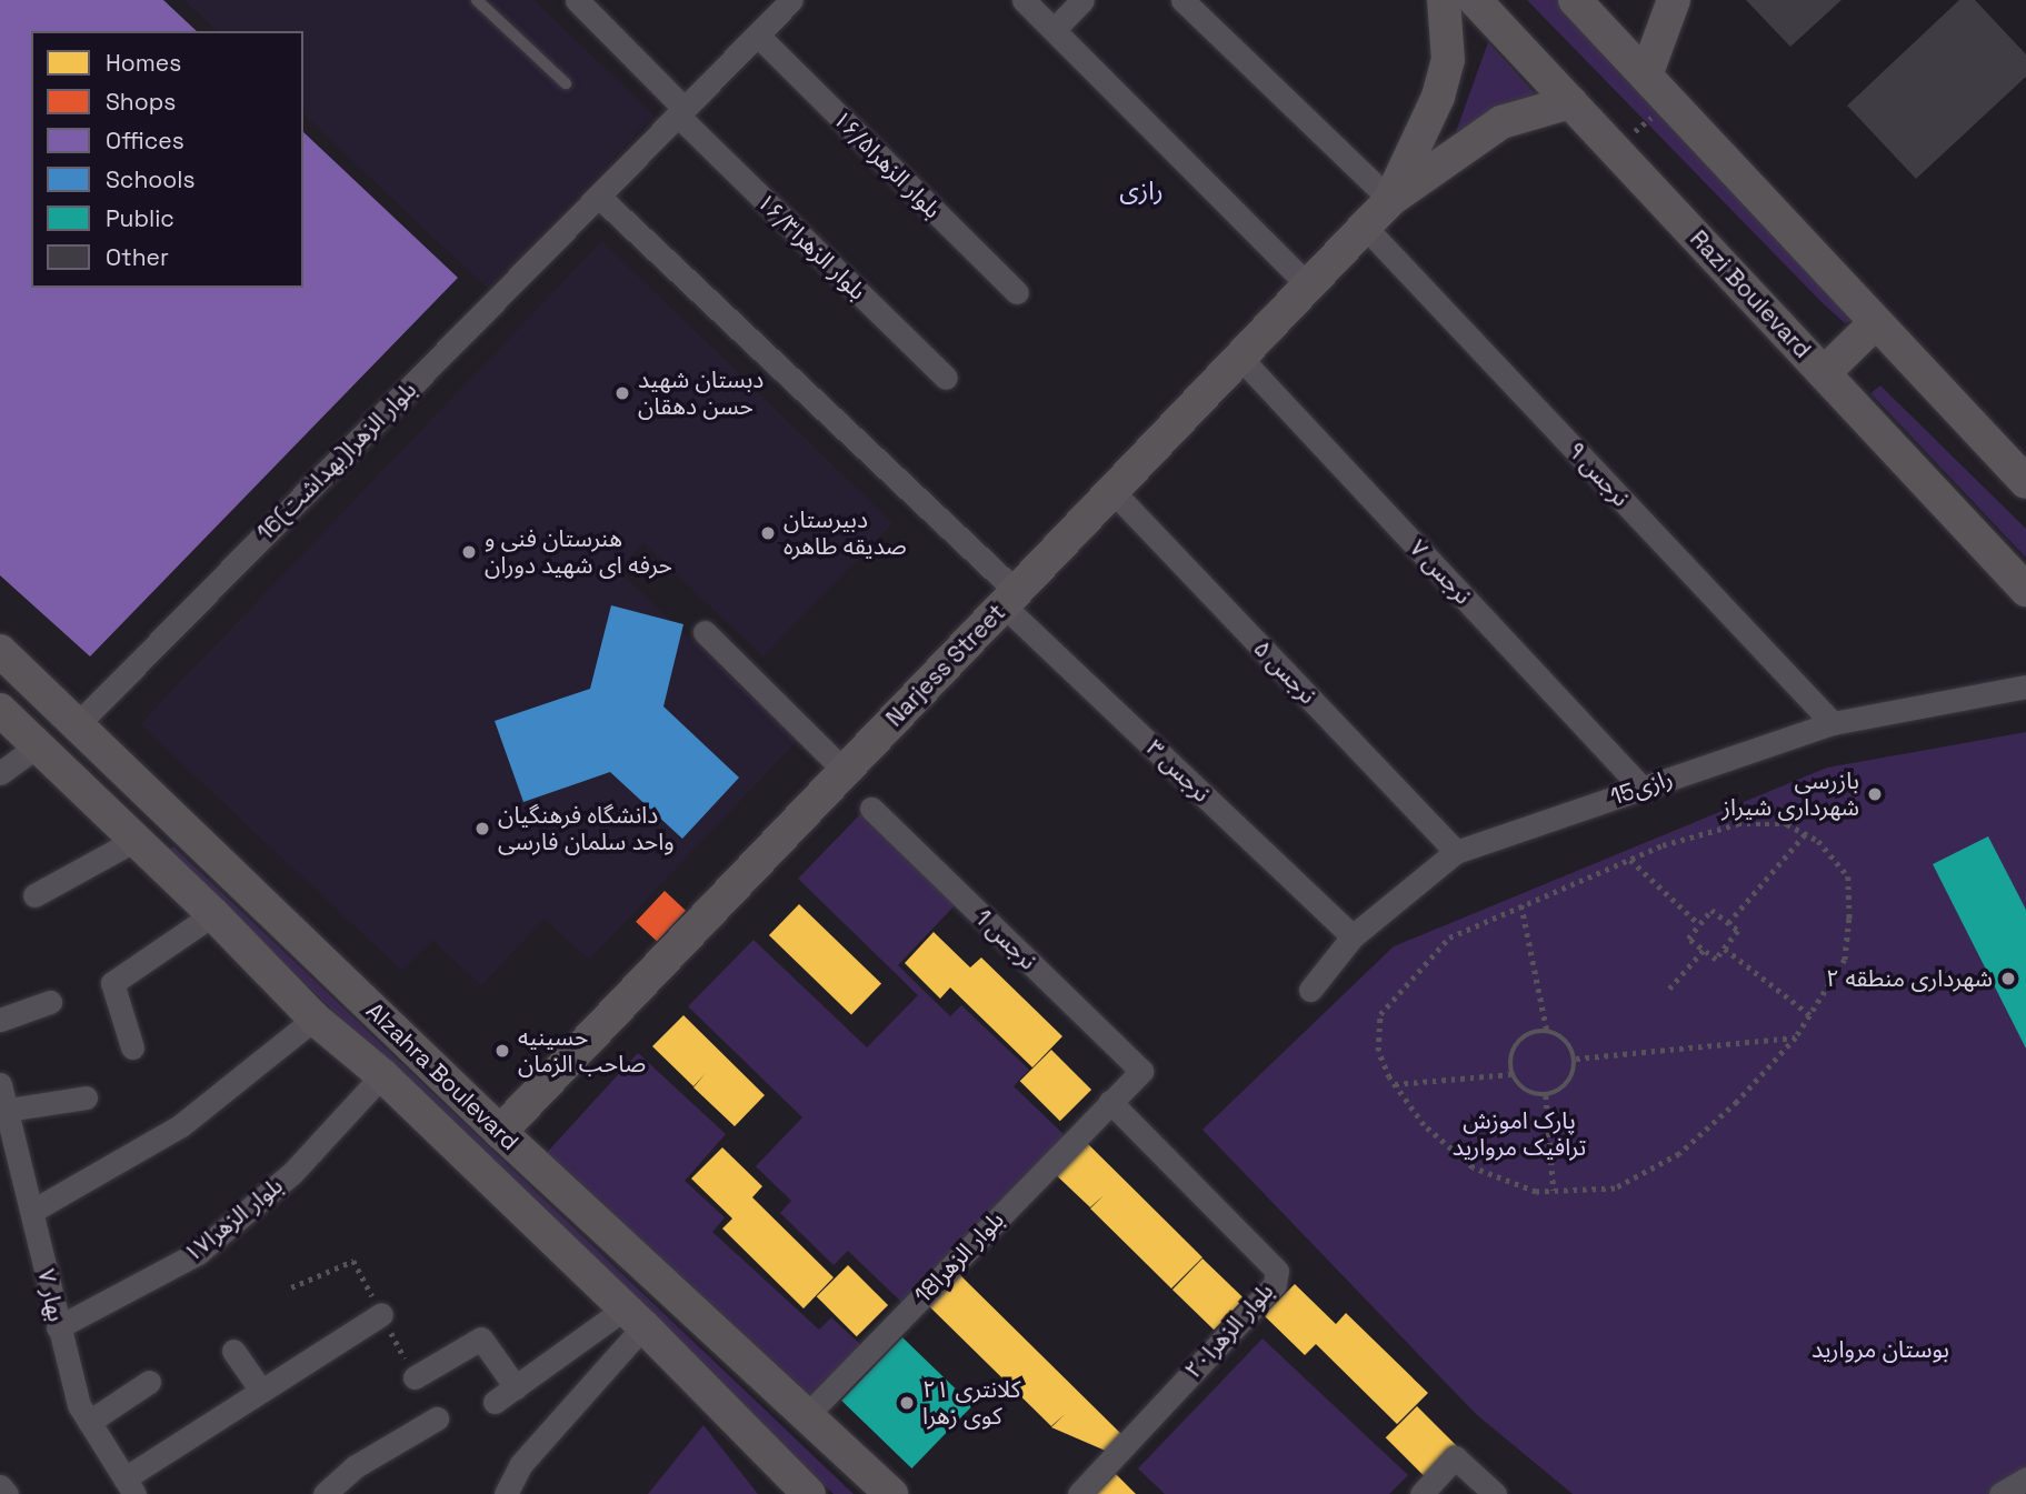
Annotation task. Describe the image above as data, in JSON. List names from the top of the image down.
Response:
{
  "streets": {
    "main road": ["Razi Boulevard", "Narjess Street", "Alzahra Boulevard"],
    "street": [
      "بلوار الزهرا۱۶/۵",
      "بلوار الزهرا۱۶/۳",
      "16بلوار الزهرا(بهداشت)",
      "نرجس ۹",
      "نرجس ۷",
      "نرجس ۵",
      "نرجس ۳",
      "15رازی",
      "1 نرجس",
      "بلوار الزهرا۱۷",
      "18بلوار الزهرا",
      "بهار ۷",
      "بلوار الزهرا۲۰"
    ]
  },
  "crossings": [
    ["بلوار الزهرا۱۶/۵", "16بلوار الزهرا(بهداشت)"],
    ["بلوار الزهرا۱۶/۳", "16بلوار الزهرا(بهداشت)"],
    ["16بلوار الزهرا(بهداشت)", "نرجس ۳"],
    ["16بلوار الزهرا(بهداشت)", "Alzahra Boulevard"],
    ["نرجس ۹", "Narjess Street"],
    ["نرجس ۹", "15رازی"],
    ["نرجس ۷", "Narjess Street"],
    ["نرجس ۷", "15رازی"],
    ["Narjess Street", "نرجس ۵"],
    ["Narjess Street", "نرجس ۳"],
    ["Narjess Street", "Alzahra Boulevard"],
    ["نرجس ۵", "15رازی"],
    ["نرجس ۳", "15رازی"],
    ["1 نرجس", "18بلوار الزهرا"],
    ["Alzahra Boulevard", "بلوار الزهرا۱۷"],
    ["Alzahra Boulevard", "18بلوار الزهرا"],
    ["بلوار الزهرا۱۷", "بهار ۷"],
    ["18بلوار الزهرا", "بلوار الزهرا۲۰"]
  ],
  "districts": ["رازی"],
  "parks": ["پارک اموزش ترافیک مروارید", "بوستان مروارید"],
  "places": [
    "دبستان شهید حسن دهقان",
    "دبیرستان صدیقه طاهره",
    "هنرستان فنی و حرفه ای شهید دوران",
    "بازرسی شهرداری شیراز",
    "دانشگاه فرهنگیان واحد سلمان فارسی",
    "شهرداری منطقه ۲",
    "حسینیه صاحب الزمان",
    "کلانتری ۲۱ کوی زهرا"
  ],
  "legend": [
    "Homes",
    "Shops",
    "Offices",
    "Schools",
    "Public",
    "Other"
  ]
}
